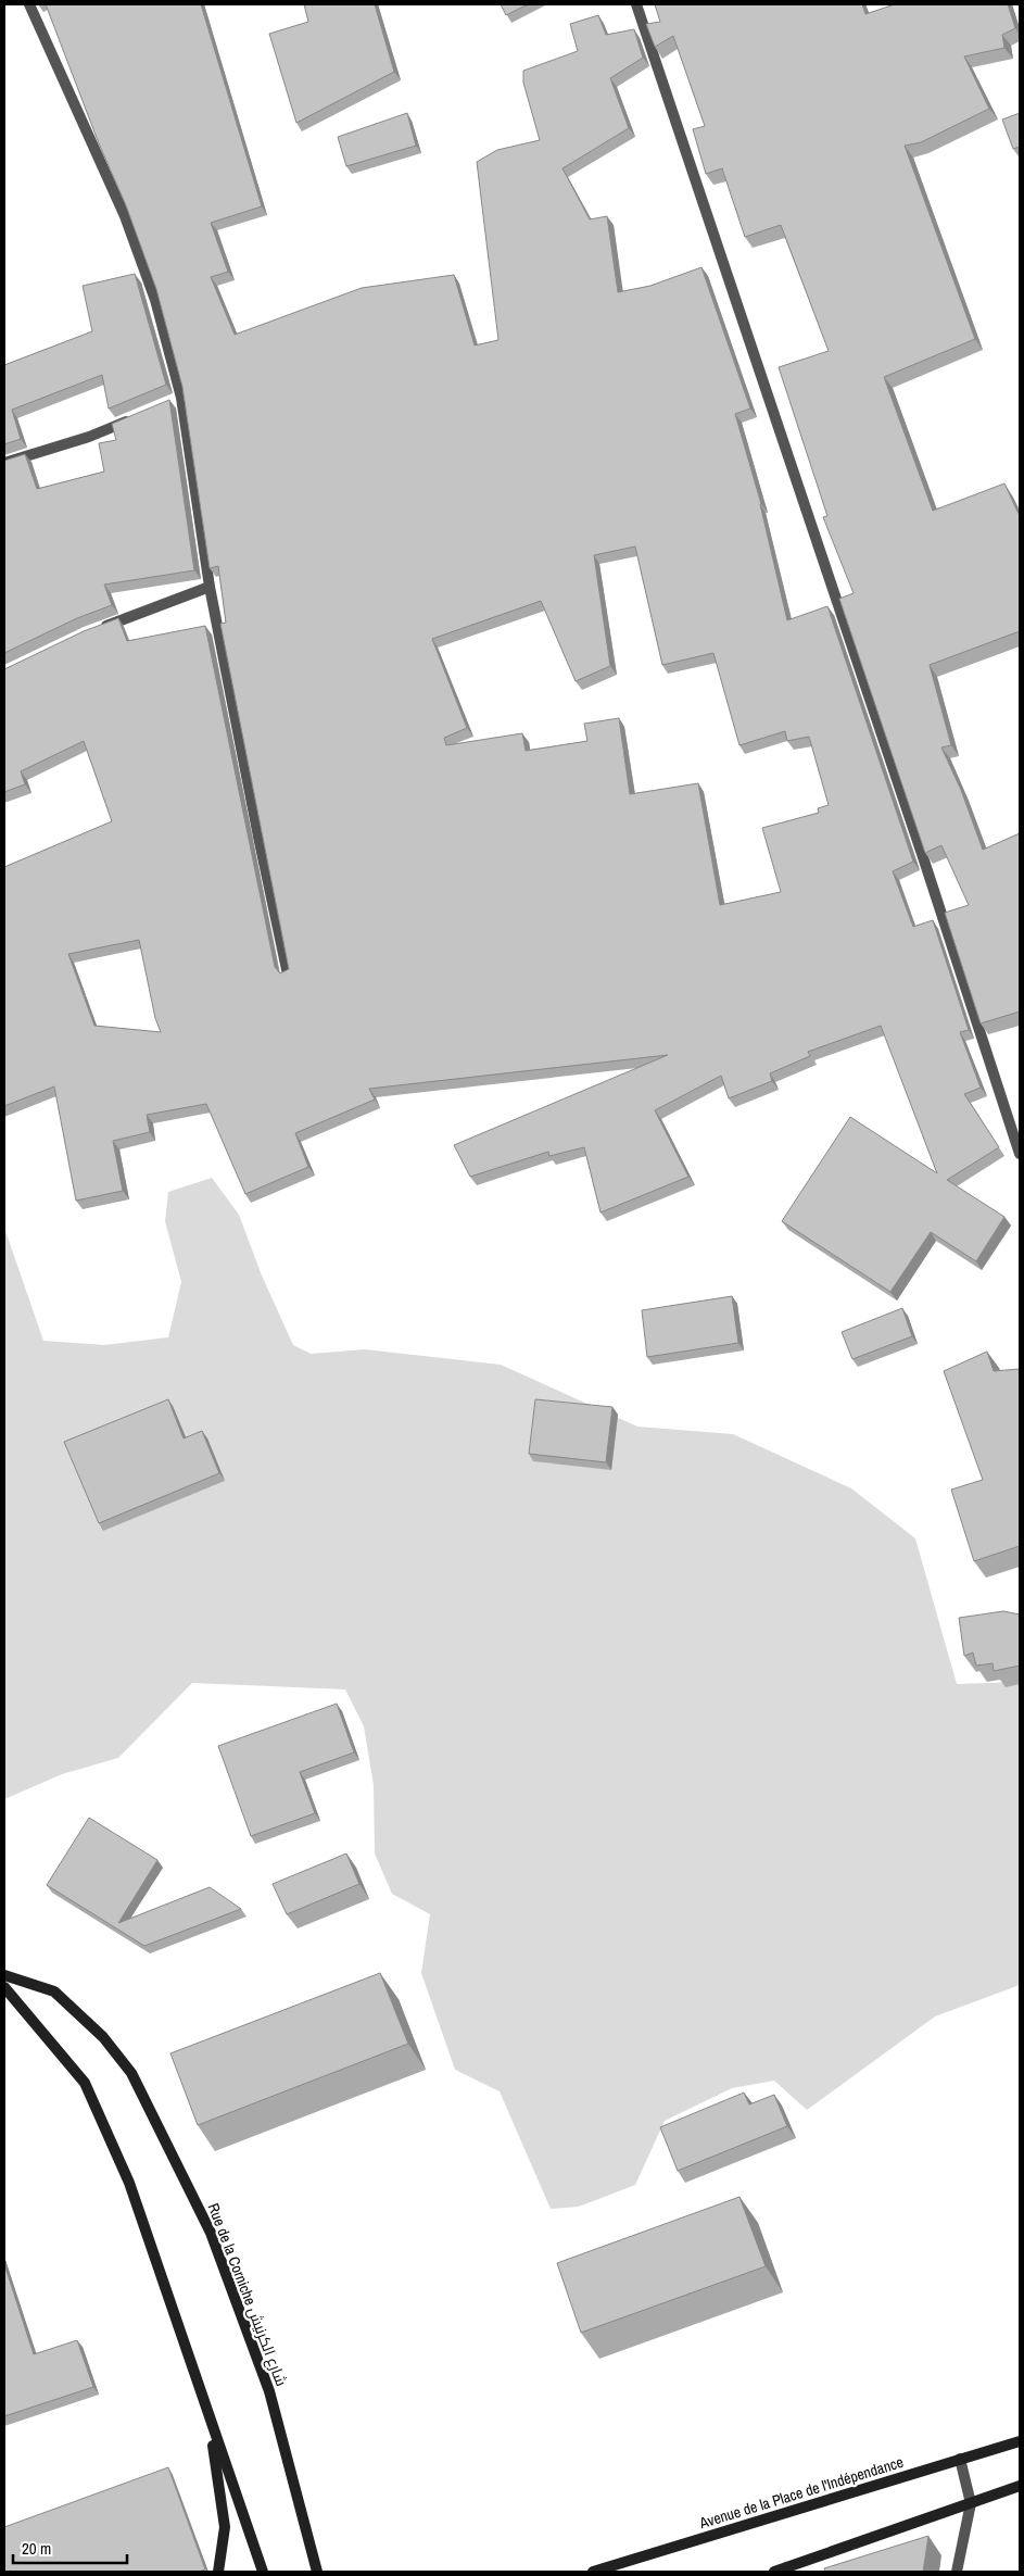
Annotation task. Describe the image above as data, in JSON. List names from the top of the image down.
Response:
{
  "streets": {
    "main road": ["Rue de la Corniche شارع الكرنيش", "Avenue de la Place de l'Indépendance"]
  },
  "scale_bar": "20 m"
}
